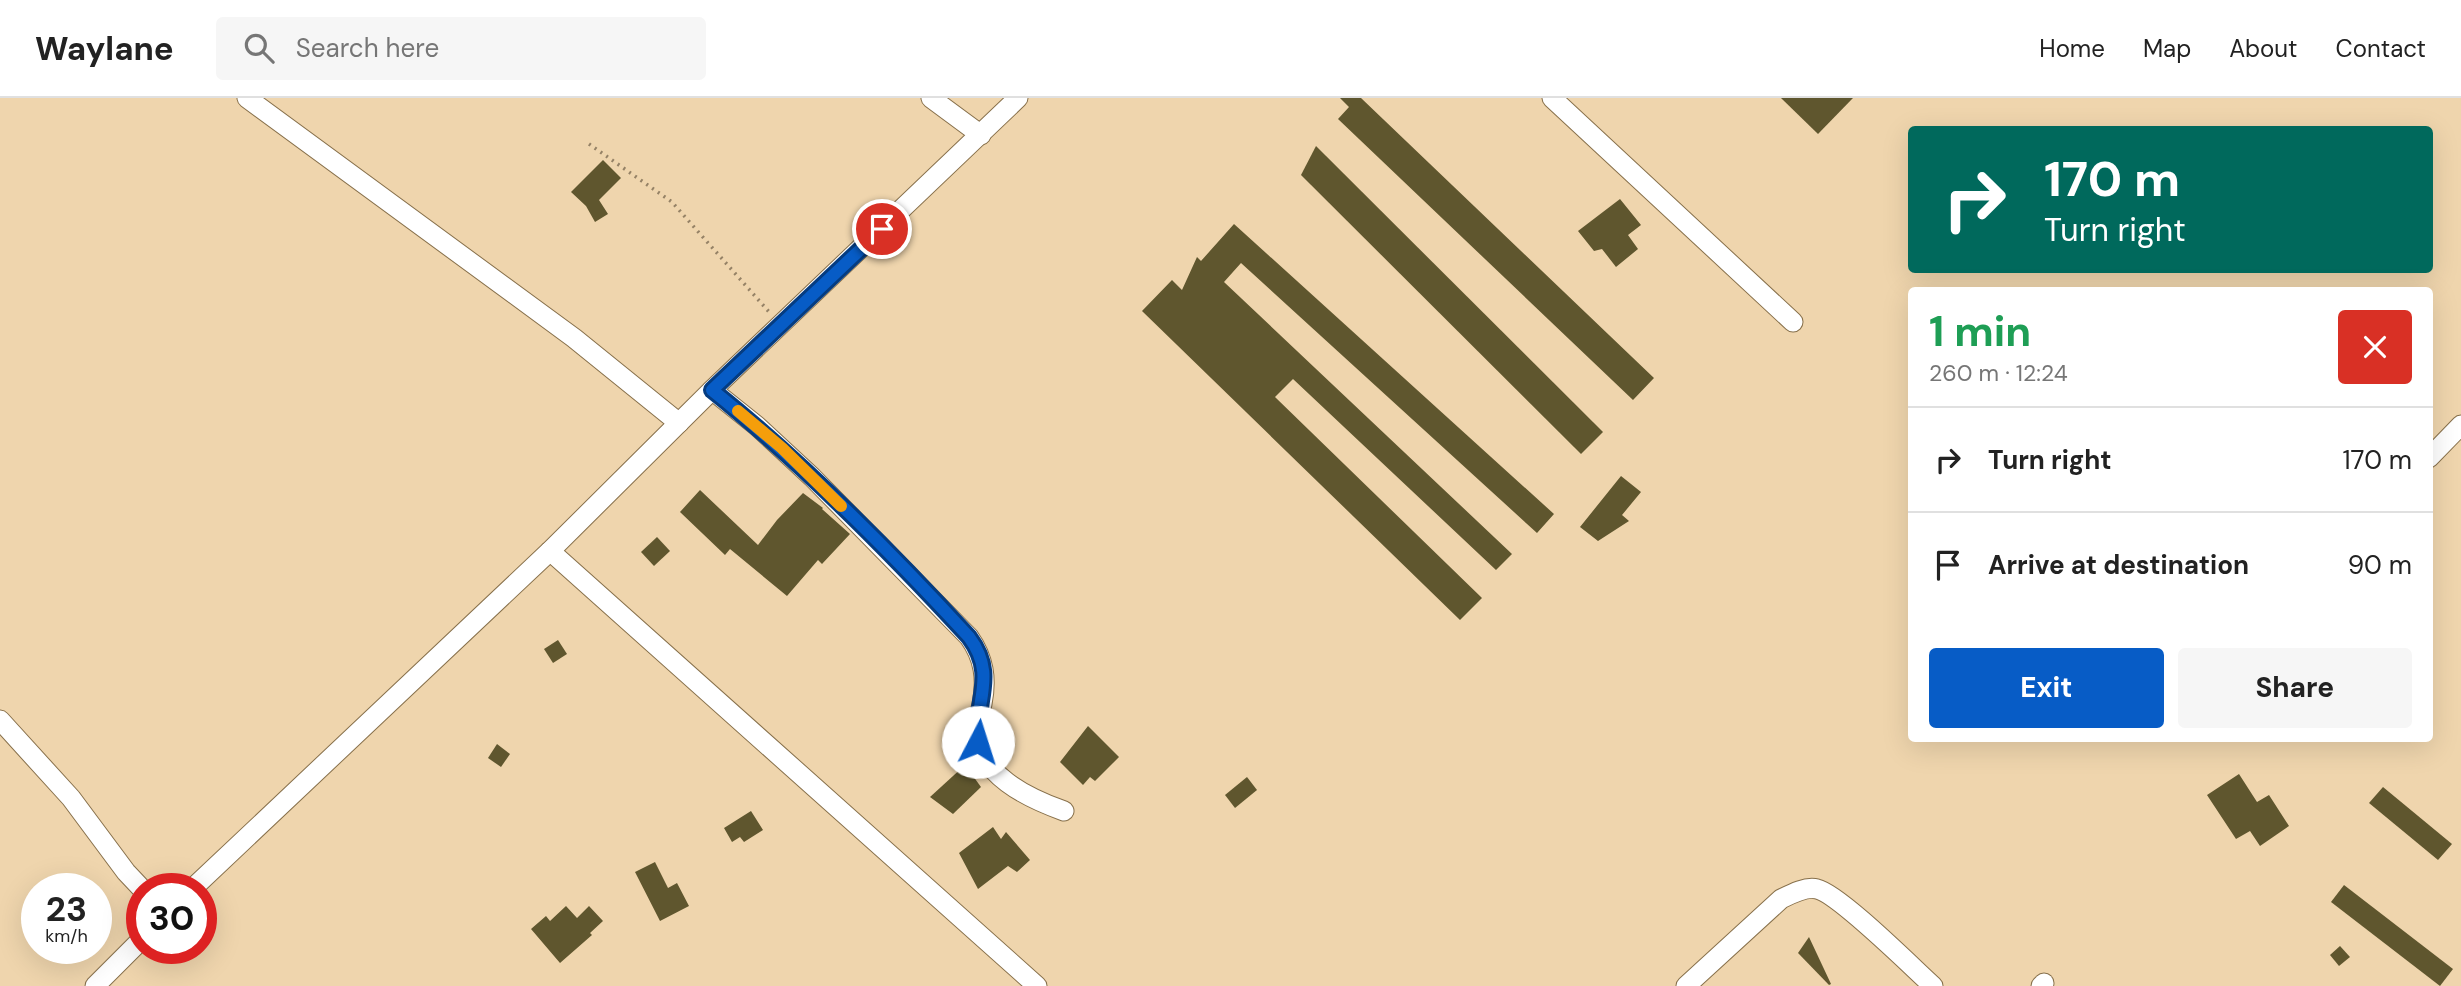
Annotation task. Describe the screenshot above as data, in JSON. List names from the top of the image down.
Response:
{
  "page": {
    "header": "Waylane",
    "search": "Search here",
    "nav": [
      "Home",
      "Map",
      "About",
      "Contact"
    ],
    "turn": ["170 m", "Turn right"],
    "heading": ["1 min", "260 m · 12:24"],
    "list": [
      {
        "name": "Turn right",
        "value": "170 m"
      },
      {
        "name": "Arrive at destination",
        "value": "90 m"
      }
    ],
    "buttons": ["Exit", "Share"],
    "speed": "23 km/h",
    "limit": "30"
  }
}
